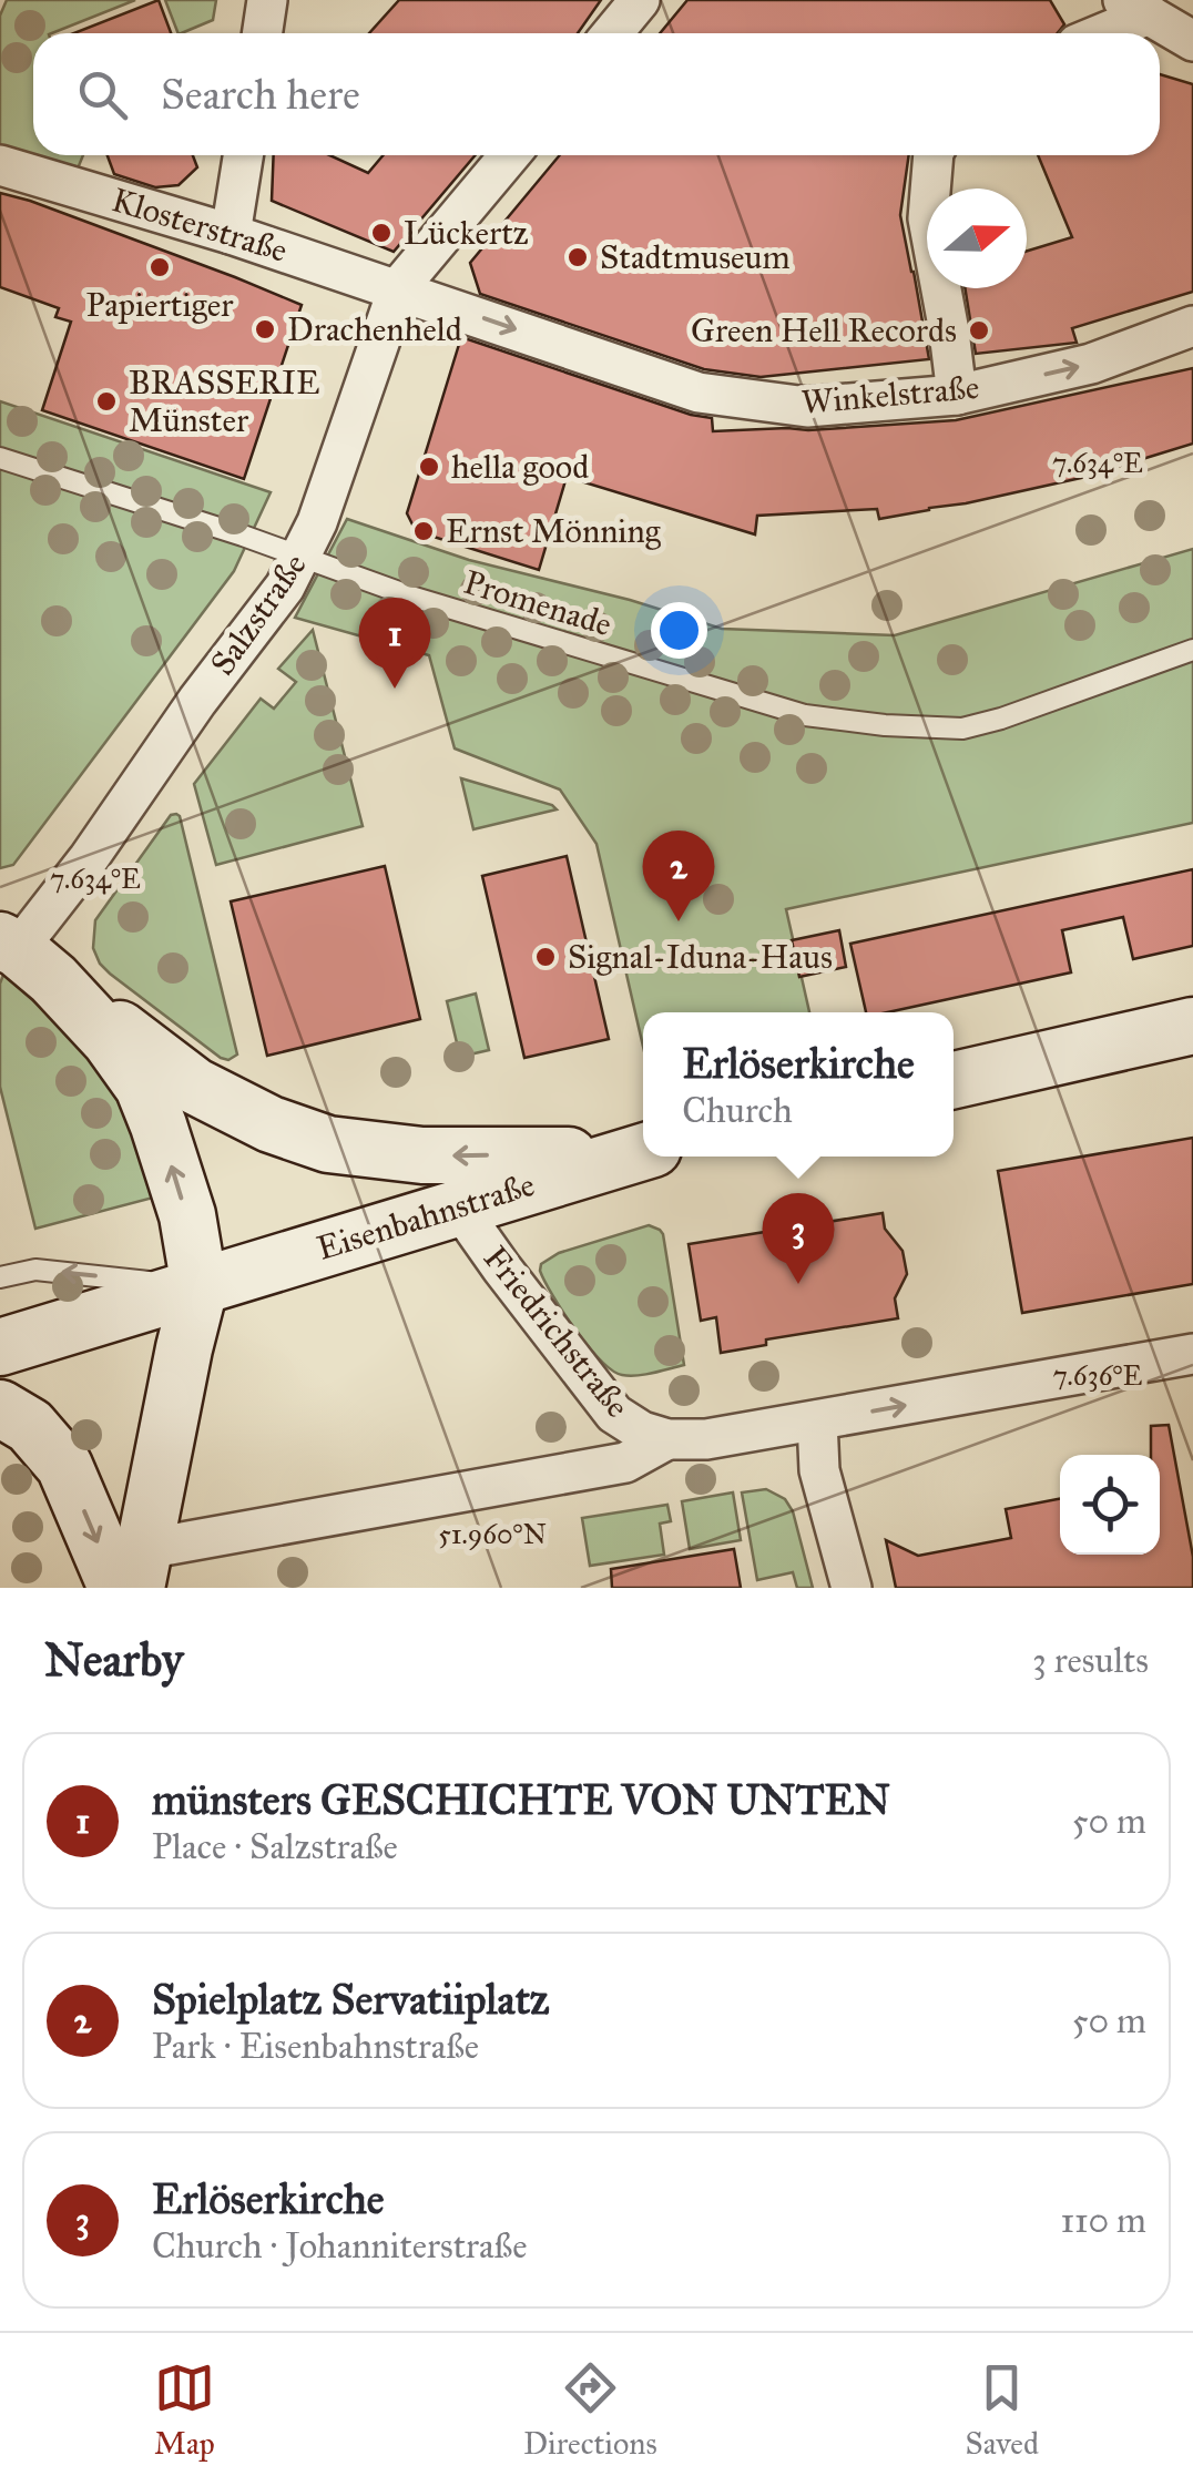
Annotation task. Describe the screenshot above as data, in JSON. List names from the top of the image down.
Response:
{
  "streets": {
    "main road": ["Eisenbahnstraße"],
    "street": [
      "Klosterstraße",
      "Winkelstraße",
      "Salzstraße",
      "Friedrichstraße"
    ],
    "lane": ["Promenade"]
  },
  "crossings": [
    ["Klosterstraße", "Winkelstraße"],
    ["Klosterstraße", "Salzstraße"],
    ["Winkelstraße", "Salzstraße"],
    ["Promenade", "Salzstraße"],
    ["Eisenbahnstraße", "Friedrichstraße"]
  ],
  "one_way": ["Winkelstraße"],
  "places": [
    "Lückertz",
    "Stadtmuseum",
    "Papiertiger",
    "Drachenheld",
    "Green Hell Records",
    "BRASSERIE Münster",
    "hella good",
    "Ernst Mönning",
    "Signal-Iduna-Haus"
  ],
  "north": "right",
  "page": {
    "search": "Search here",
    "pins": ["1", "2", "3"],
    "popup": ["Erlöserkirche", "Church"],
    "heading": ["Nearby", "3 results"],
    "list": [
      {
        "mark": "1",
        "name": "münsters GESCHICHTE VON UNTEN",
        "note": "Place · Salzstraße",
        "value": "50 m"
      },
      {
        "mark": "2",
        "name": "Spielplatz Servatiiplatz",
        "note": "Park · Eisenbahnstraße",
        "value": "50 m"
      },
      {
        "mark": "3",
        "name": "Erlöserkirche",
        "note": "Church · Johanniterstraße",
        "value": "110 m"
      }
    ],
    "nav": ["Map", "Directions", "Saved"]
  },
  "coordinates": ["7.634°E", "7.636°E", "51.960°N"]
}
